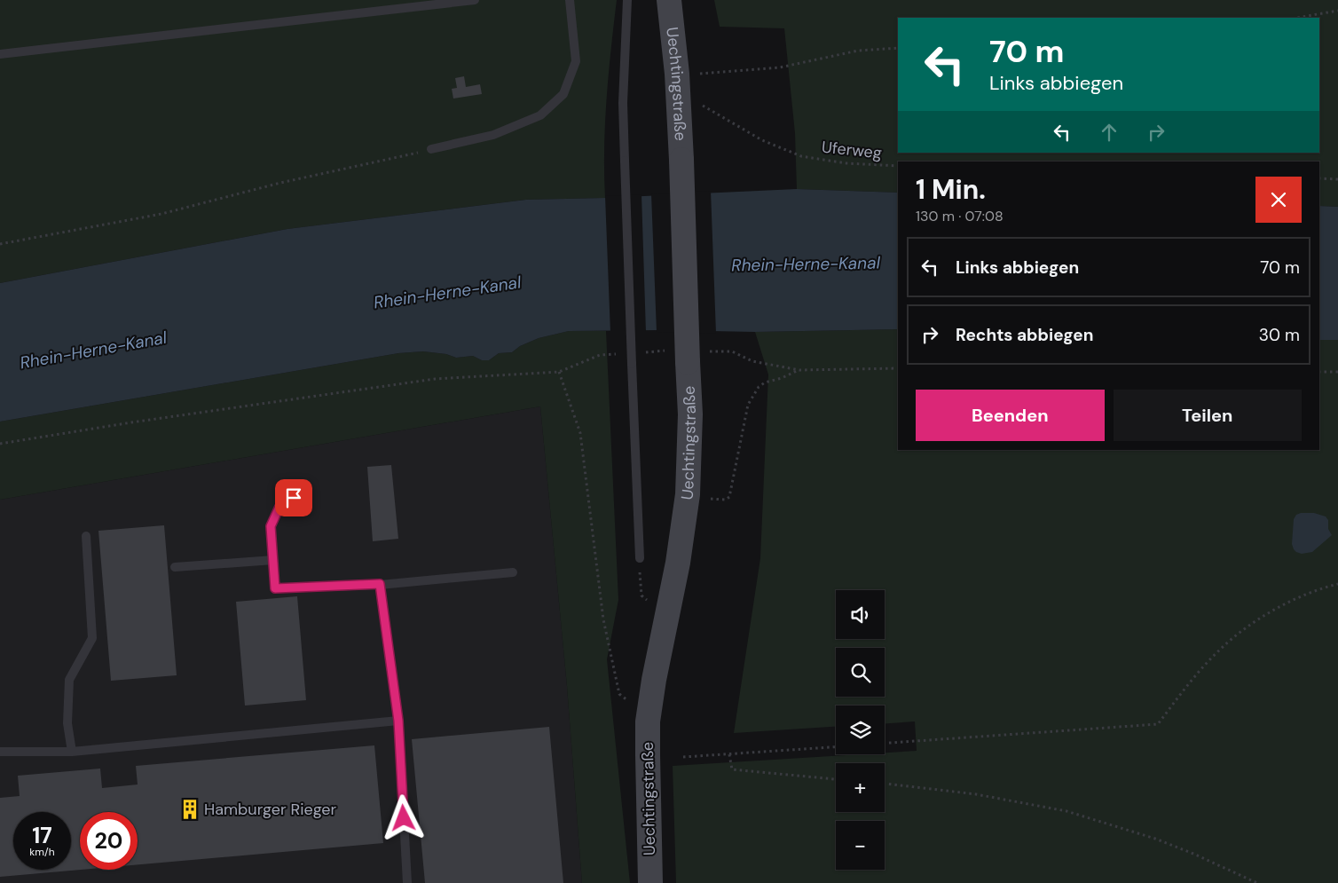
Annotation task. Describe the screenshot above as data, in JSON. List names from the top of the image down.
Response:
{
  "streets": {
    "main road": ["Uechtingstraße"],
    "path": ["Uferweg"]
  },
  "water": ["Rhein-Herne-Kanal"],
  "places": {
    "building": ["Hamburger Rieger"]
  },
  "page": {
    "turn": ["70 m", "Links abbiegen"],
    "heading": ["1 Min.", "130 m · 07:08"],
    "list": [
      {
        "name": "Links abbiegen",
        "value": "70 m"
      },
      {
        "name": "Rechts abbiegen",
        "value": "30 m"
      }
    ],
    "buttons": ["Beenden", "Teilen"],
    "map_buttons": ["+", "−"],
    "speed": "17 km/h",
    "limit": "20"
  }
}
